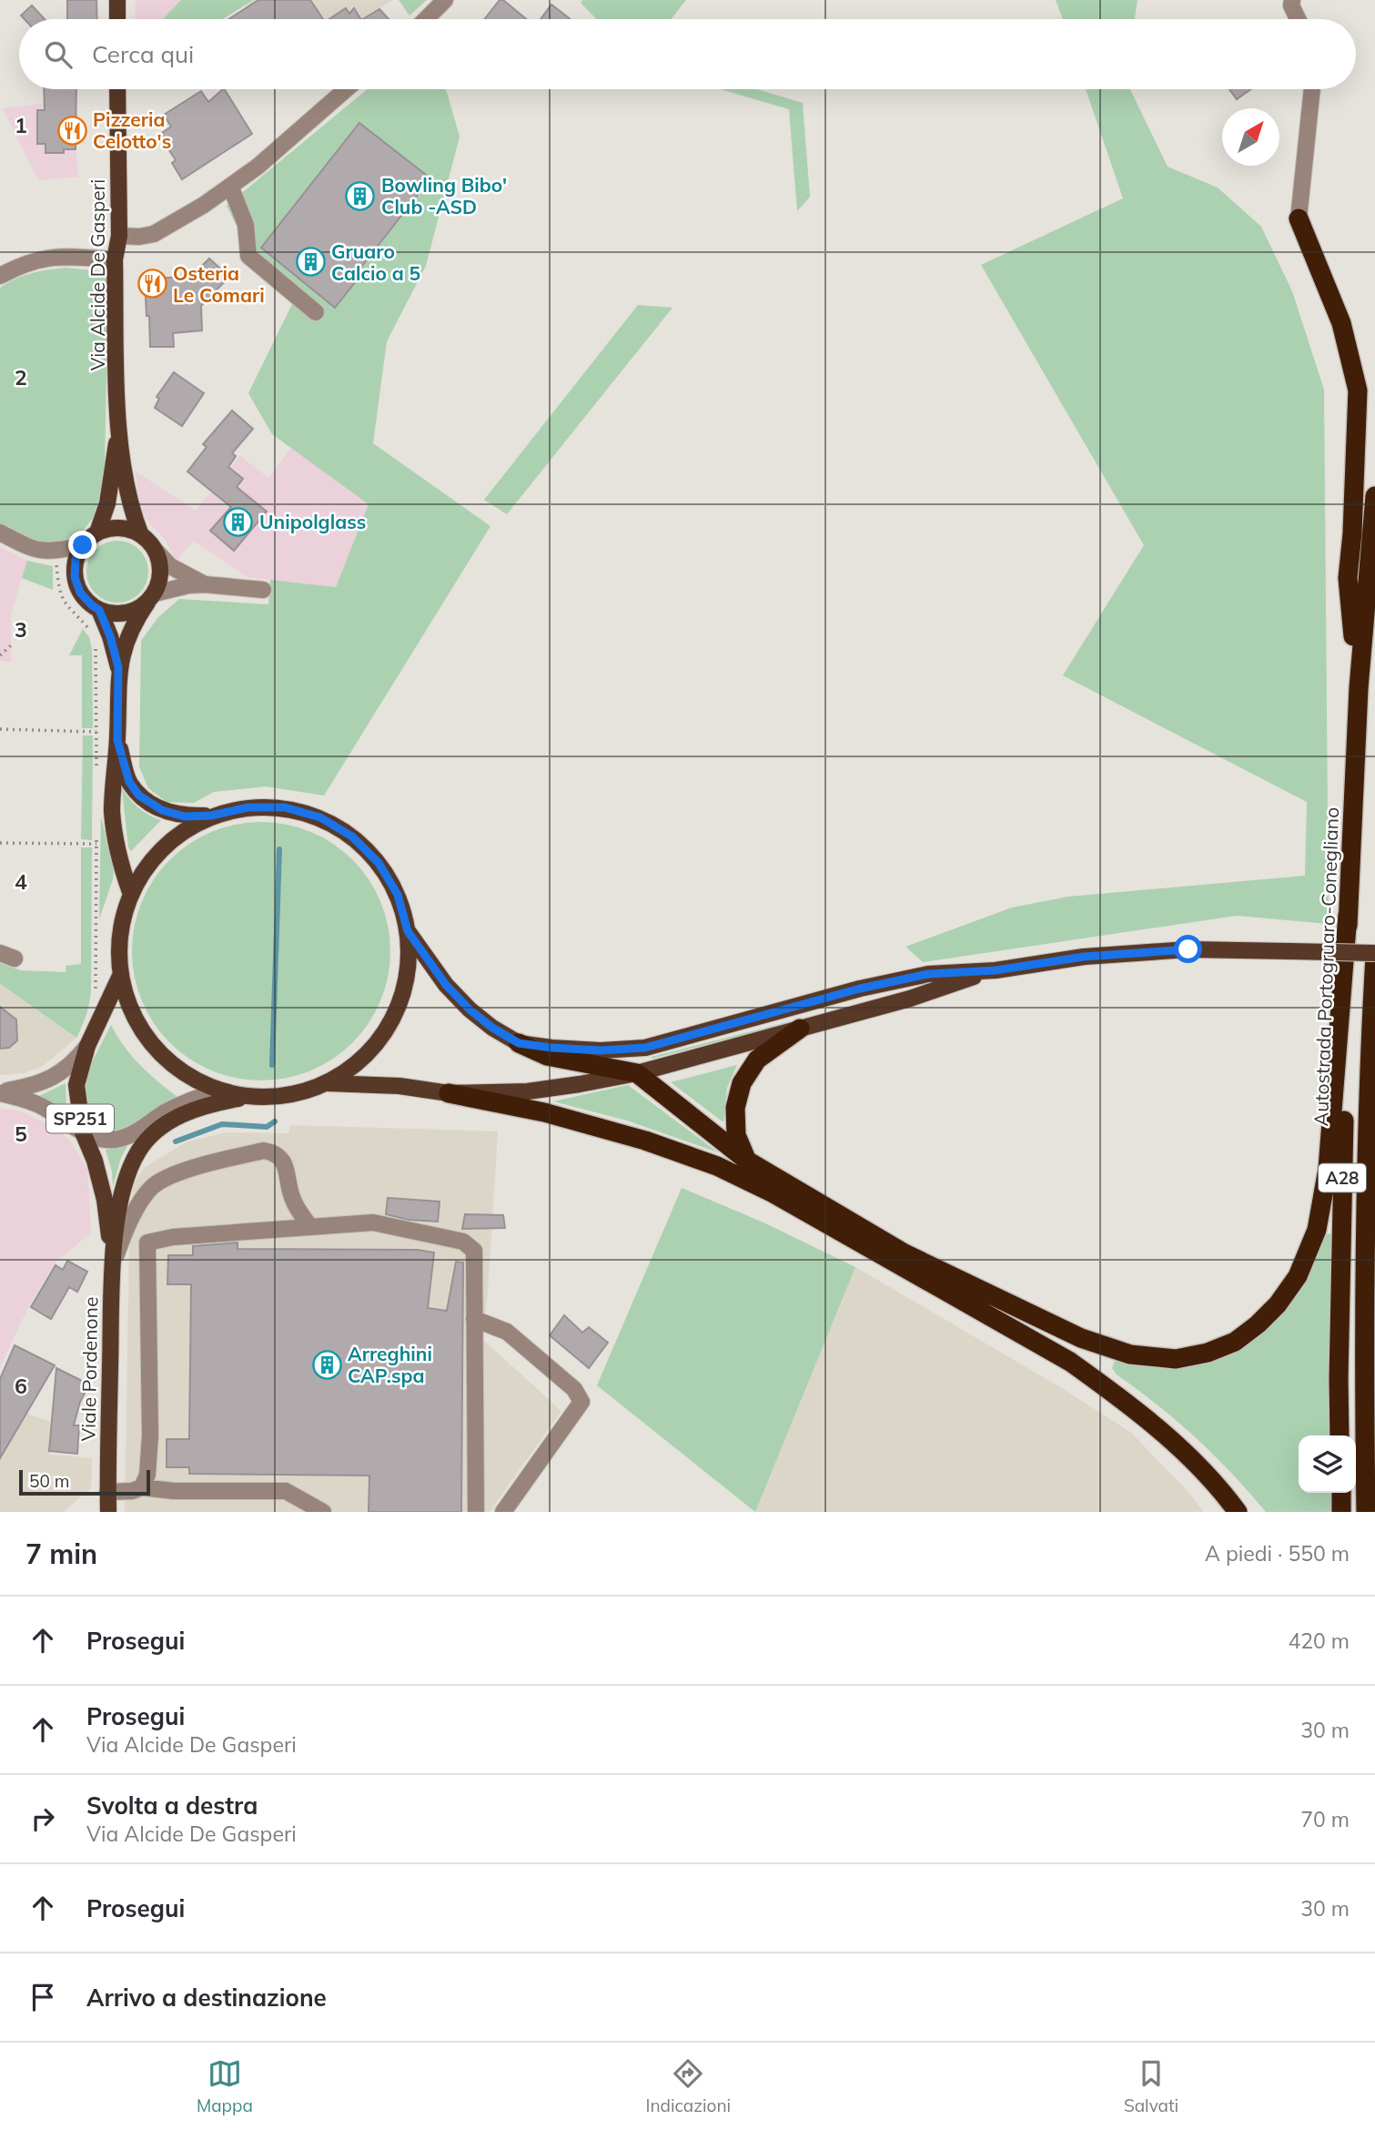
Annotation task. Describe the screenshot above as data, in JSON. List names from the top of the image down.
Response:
{
  "streets": {
    "highway": ["Autostrada Portogruaro-Conegliano", "A28"],
    "main road": ["Via Alcide De Gasperi", "SP251", "Viale Pordenone"]
  },
  "crossings": [
    ["SP251", "Viale Pordenone"]
  ],
  "places": {
    "restaurant": ["Pizzeria Celotto's", "Osteria Le Comari"],
    "building": [
      "Bowling Bibo' Club -ASD",
      "Gruaro Calcio a 5",
      "Unipolglass",
      "Arreghini CAP.spa"
    ]
  },
  "scale_bar": "50 m",
  "north": "top right",
  "page": {
    "search": "Cerca qui",
    "scale": "50 m",
    "heading": ["7 min", "A piedi · 550 m"],
    "list": [
      ["Prosegui", "420 m"],
      ["Prosegui", "Via Alcide De Gasperi", "30 m"],
      ["Svolta a destra", "Via Alcide De Gasperi", "70 m"],
      ["Prosegui", "30 m"],
      "Arrivo a destinazione"
    ],
    "nav": ["Mappa", "Indicazioni", "Salvati"]
  },
  "grid": {
    "rows": [
      "1",
      "2",
      "3",
      "4",
      "5",
      "6"
    ]
  }
}
